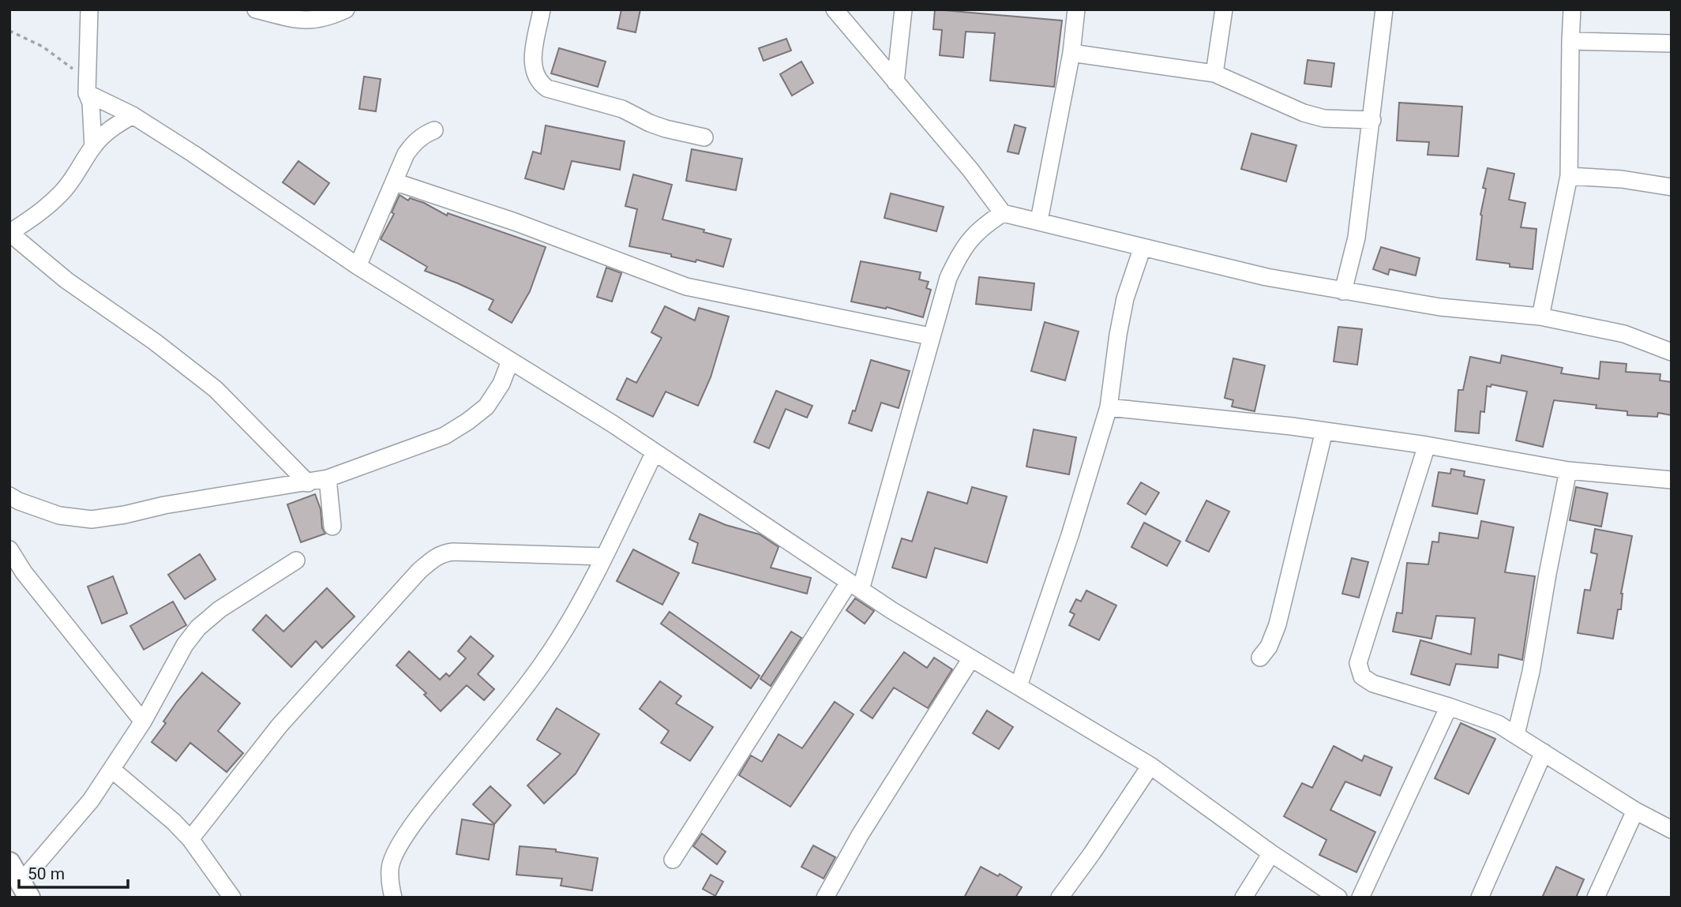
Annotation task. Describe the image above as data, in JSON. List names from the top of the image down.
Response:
{
  "scale_bar": "50 m"
}
